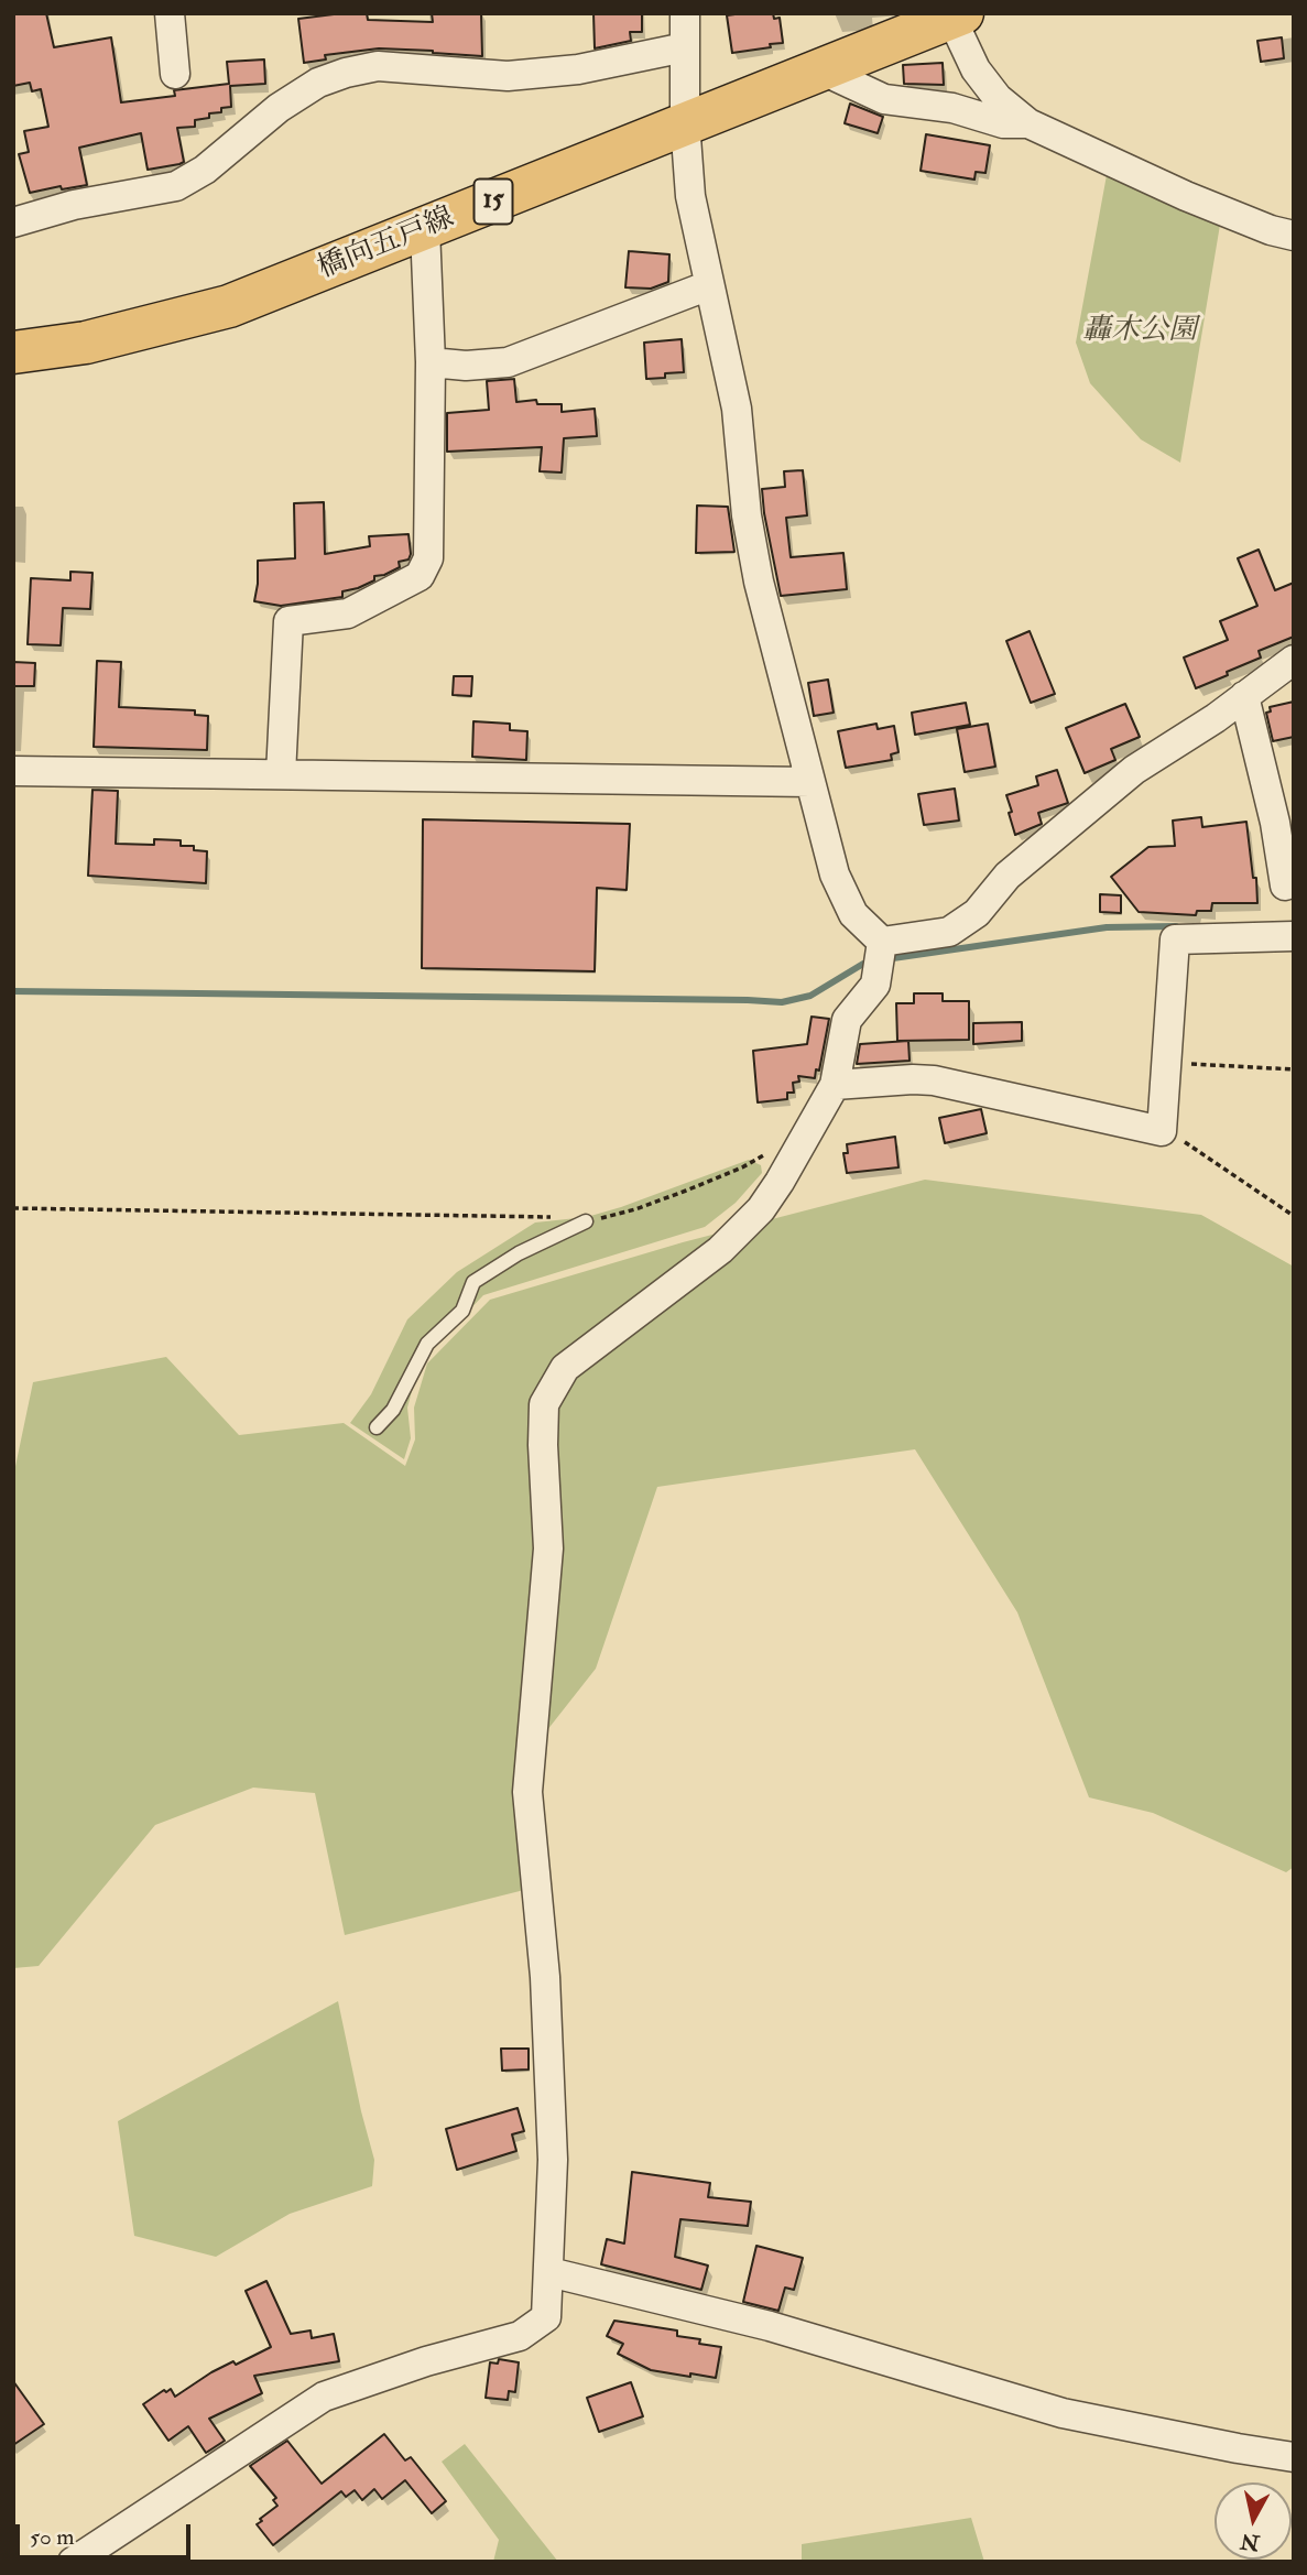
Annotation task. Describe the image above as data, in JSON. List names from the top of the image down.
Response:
{
  "streets": {
    "main road": ["15", "橋向五戸線"]
  },
  "parks": ["轟木公園"],
  "scale_bar": "50 m",
  "north": "bottom"
}
